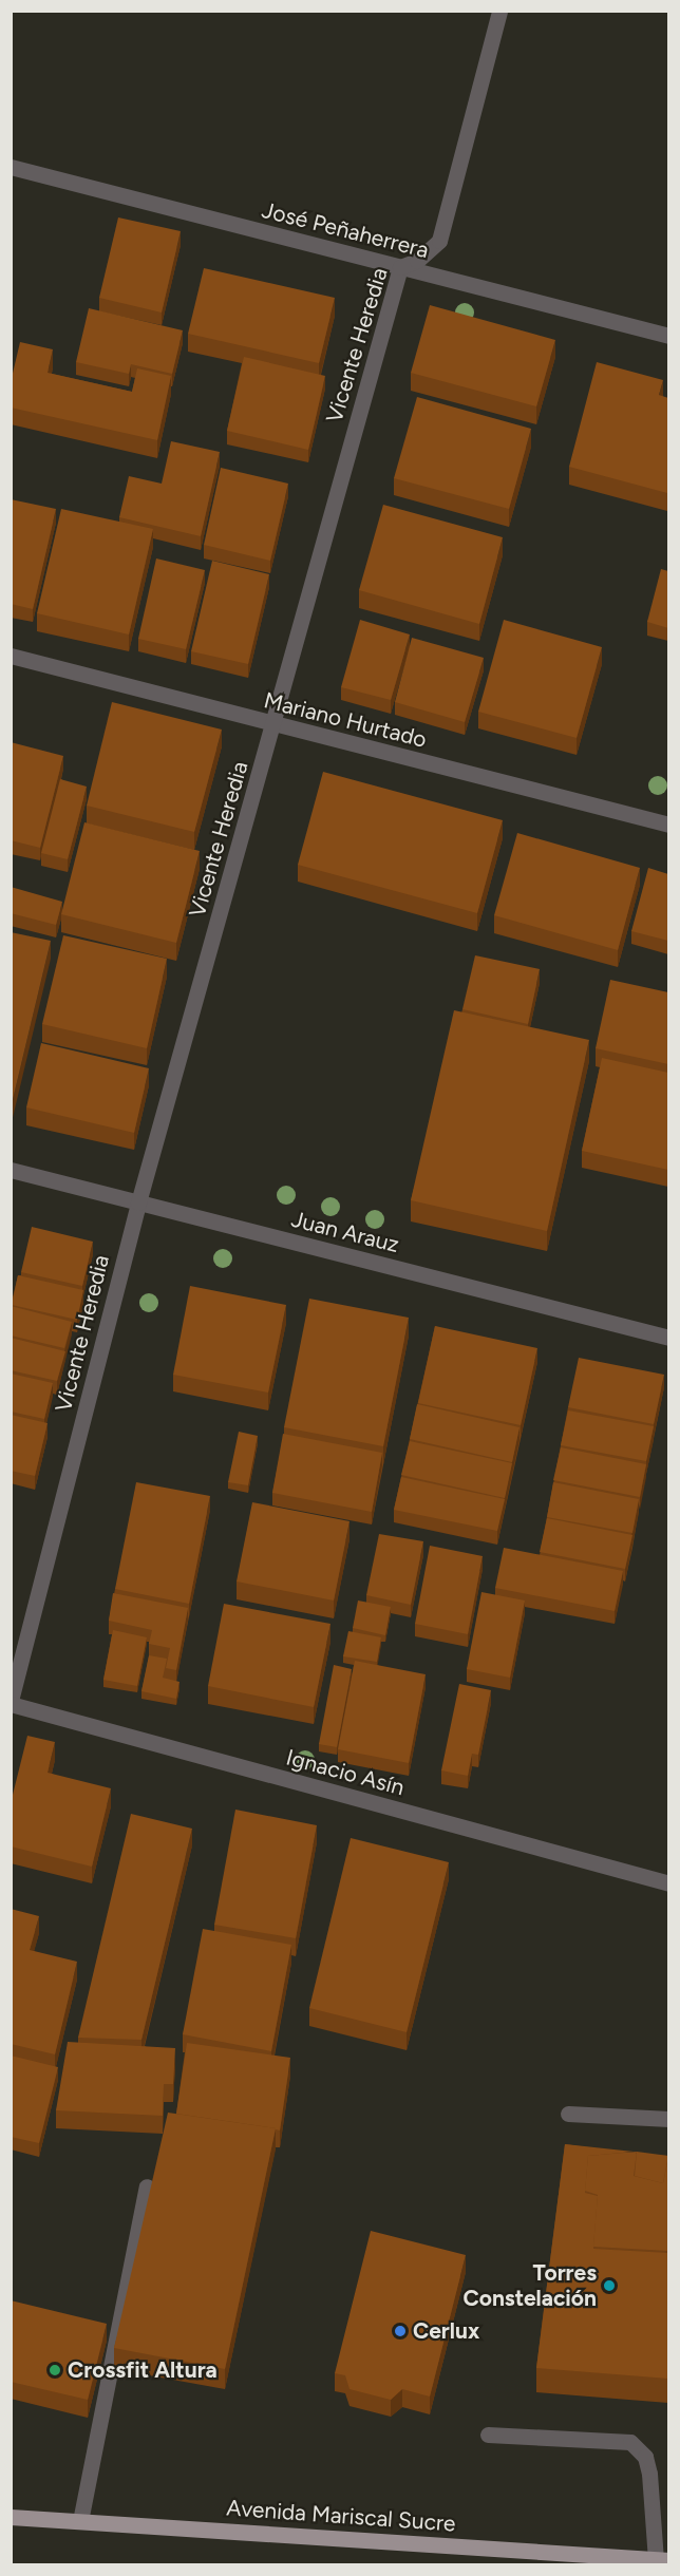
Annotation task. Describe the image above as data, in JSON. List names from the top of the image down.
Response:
{
  "streets": {
    "main road": ["Avenida Mariscal Sucre"],
    "street": [
      "José Peñaherrera",
      "Vicente Heredia",
      "Mariano Hurtado",
      "Juan Arauz",
      "Ignacio Asín"
    ]
  },
  "crossings": [
    ["José Peñaherrera", "Vicente Heredia"],
    ["Vicente Heredia", "Mariano Hurtado"],
    ["Vicente Heredia", "Juan Arauz"],
    ["Vicente Heredia", "Ignacio Asín"]
  ],
  "places": ["Torres Constelación", "Cerlux", "Crossfit Altura"]
}
